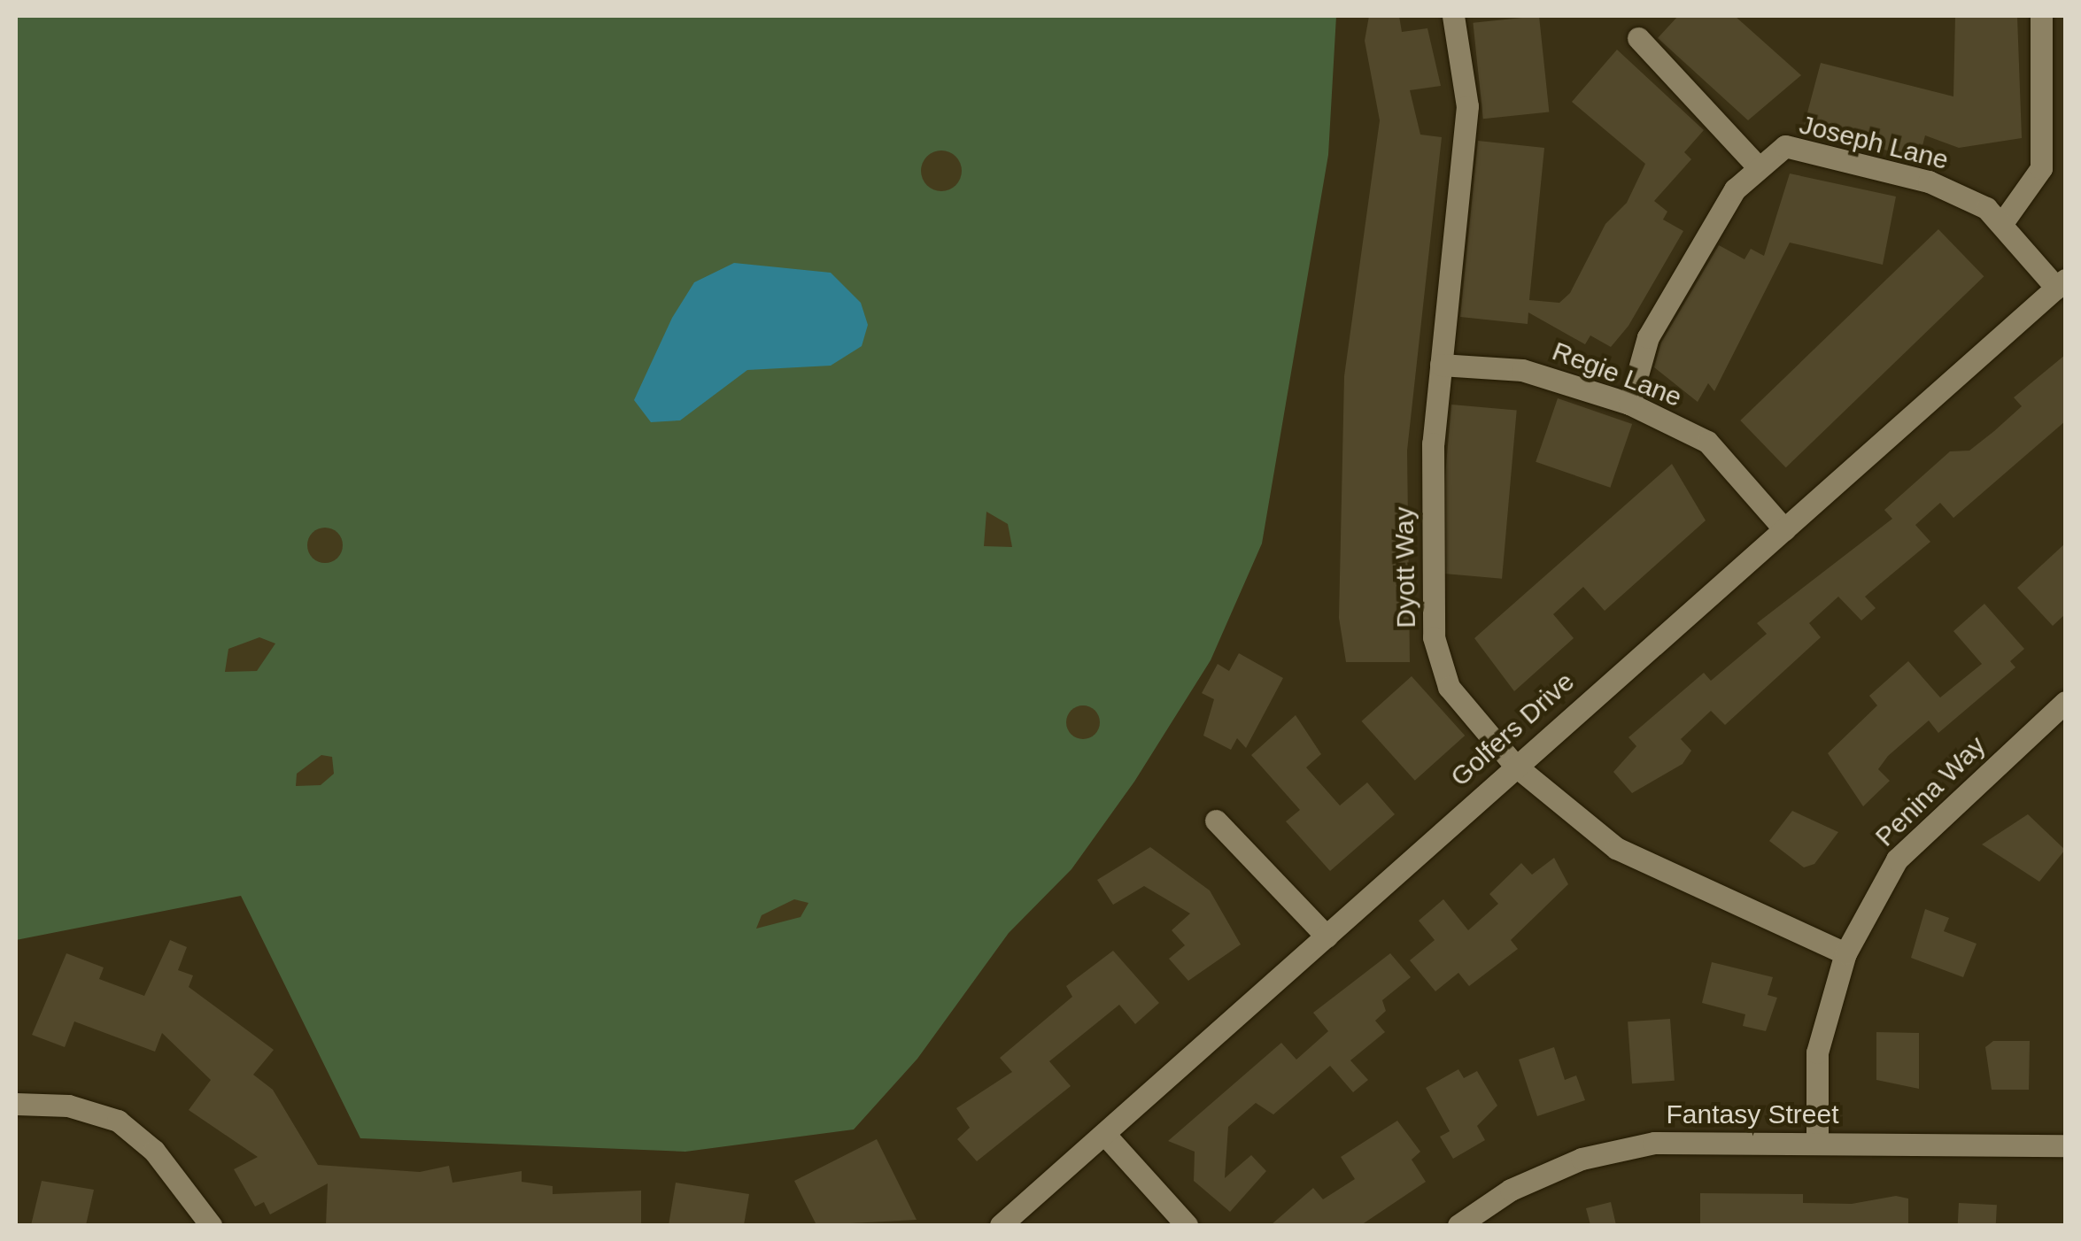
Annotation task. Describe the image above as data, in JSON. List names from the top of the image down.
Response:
{
  "streets": {
    "street": [
      "Joseph Lane",
      "Regie Lane",
      "Dyott Way",
      "Golfers Drive",
      "Penina Way",
      "Fantasy Street"
    ]
  },
  "crossings": [
    ["Joseph Lane", "Golfers Drive"],
    ["Regie Lane", "Dyott Way"],
    ["Regie Lane", "Golfers Drive"],
    ["Dyott Way", "Golfers Drive"],
    ["Dyott Way", "Penina Way"],
    ["Penina Way", "Fantasy Street"]
  ]
}
